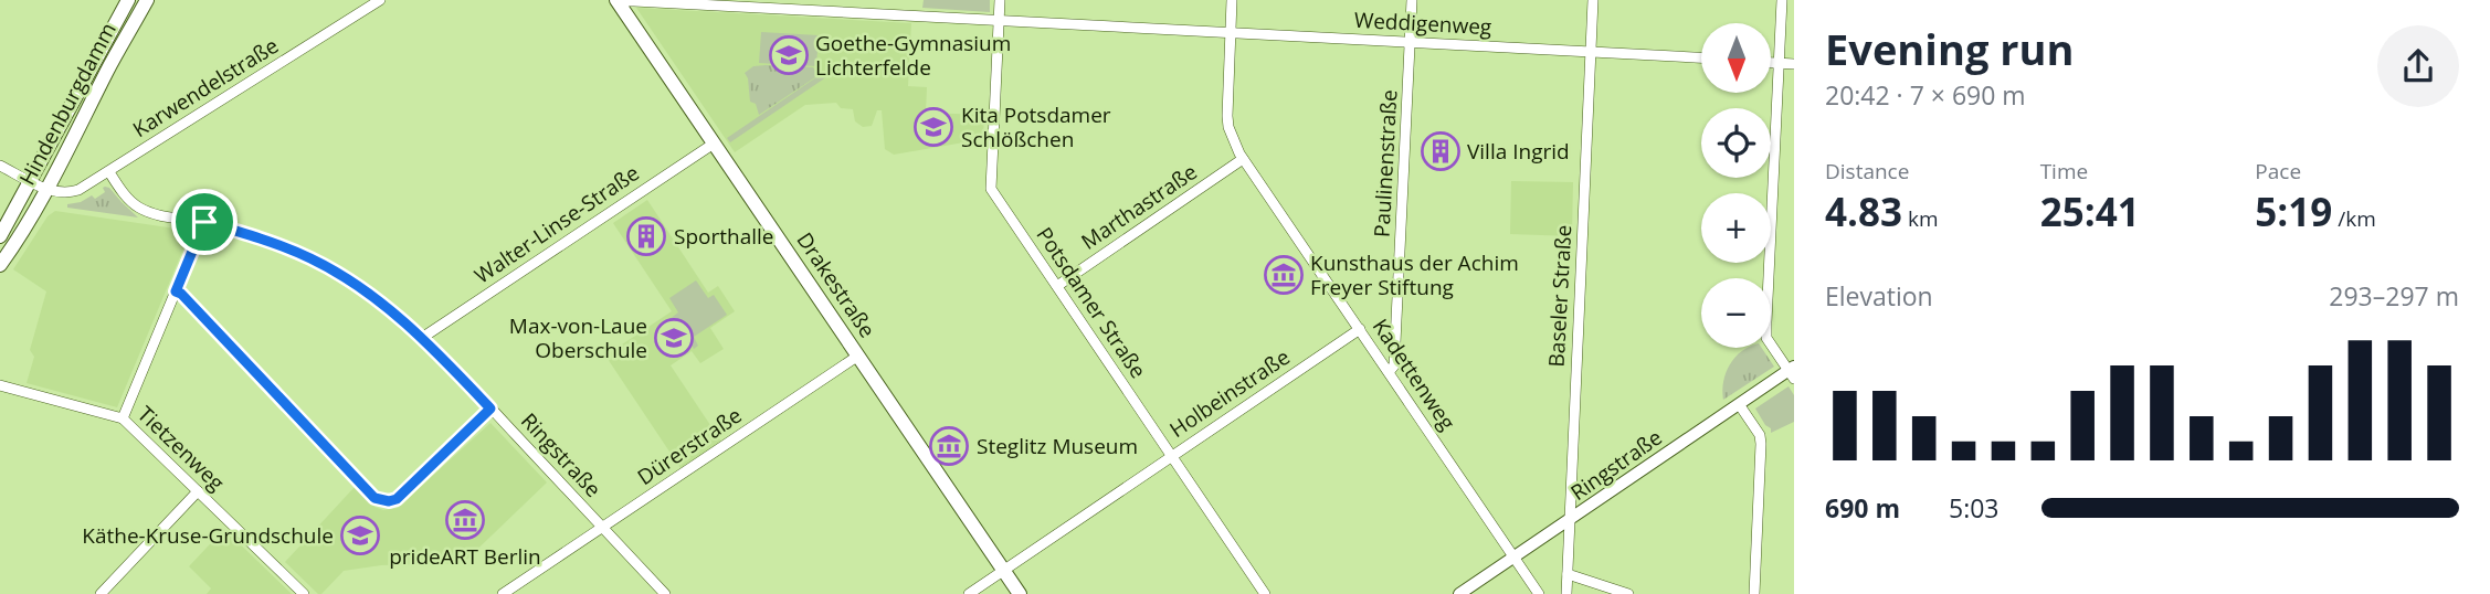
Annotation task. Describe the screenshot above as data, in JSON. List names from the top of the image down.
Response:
{
  "streets": {
    "main road": ["Hindenburgdamm", "Drakestraße"],
    "street": [
      "Weddigenweg",
      "Karwendelstraße",
      "Paulinenstraße",
      "Marthastraße",
      "Walter-Linse-Straße",
      "Baseler Straße",
      "Potsdamer Straße",
      "Kadettenweg",
      "Holbeinstraße",
      "Dürerstraße",
      "Tietzenweg",
      "Ringstraße"
    ]
  },
  "crossings": [
    ["Weddigenweg", "Paulinenstraße"],
    ["Weddigenweg", "Drakestraße"],
    ["Weddigenweg", "Baseler Straße"],
    ["Weddigenweg", "Potsdamer Straße"],
    ["Weddigenweg", "Kadettenweg"],
    ["Karwendelstraße", "Hindenburgdamm"],
    ["Karwendelstraße", "Ringstraße"],
    ["Paulinenstraße", "Kadettenweg"],
    ["Marthastraße", "Potsdamer Straße"],
    ["Marthastraße", "Kadettenweg"],
    ["Walter-Linse-Straße", "Drakestraße"],
    ["Walter-Linse-Straße", "Ringstraße"],
    ["Drakestraße", "Holbeinstraße"],
    ["Drakestraße", "Dürerstraße"],
    ["Baseler Straße", "Ringstraße"],
    ["Potsdamer Straße", "Holbeinstraße"],
    ["Kadettenweg", "Holbeinstraße"],
    ["Kadettenweg", "Ringstraße"],
    ["Dürerstraße", "Ringstraße"]
  ],
  "places": {
    "school or university": [
      "Goethe-Gymnasium Lichterfelde",
      "Kita Potsdamer Schlößchen",
      "Max-von-Laue Oberschule",
      "Käthe-Kruse-Grundschule"
    ],
    "building": ["Villa Ingrid", "Sporthalle"],
    "museum": ["Kunsthaus der Achim Freyer Stiftung", "Steglitz Museum", "prideART Berlin"]
  },
  "north": "bottom",
  "page": {
    "heading": ["Evening run", "20:42 · 7 × 690 m"],
    "map_buttons": ["+", "−"],
    "stats": [
      ["Distance", "4.83 km"],
      ["Time", "25:41"],
      ["Pace", "5:19 /km"]
    ],
    "chart": ["Elevation", "293–297 m"],
    "list": [
      {
        "name": "690 m",
        "note": "5:03"
      }
    ]
  }
}
